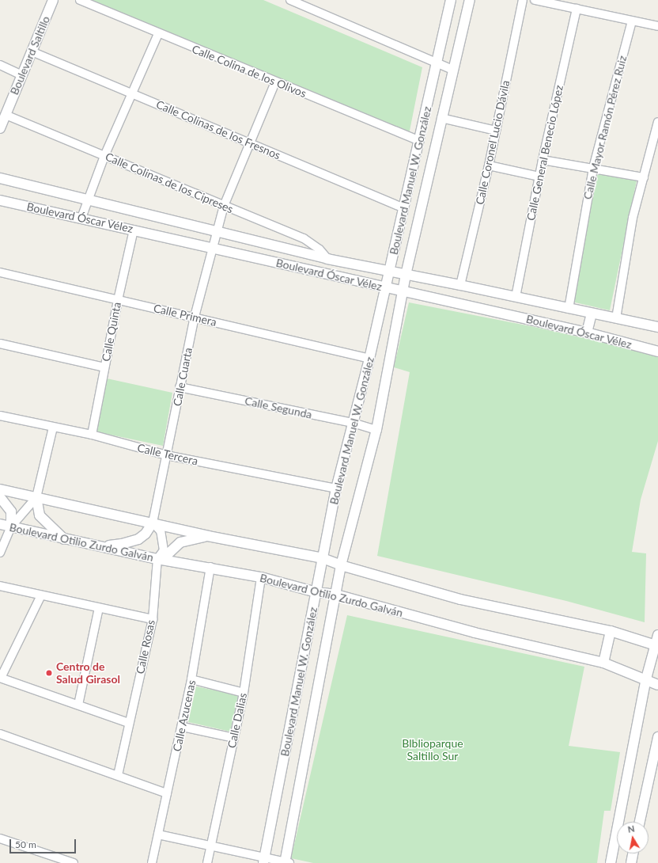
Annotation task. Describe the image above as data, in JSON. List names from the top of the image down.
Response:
{
  "streets": {
    "street": [
      "Boulevard Saltillo",
      "Calle Colina de los Olivos",
      "Calle Mayor Ramón Pérez Ruiz",
      "Calle Colinas de los Fresnos",
      "Calle Coronel Lucio Dávila",
      "Calle General Benecio López",
      "Boulevard Manuel W. González",
      "Calle Colinas de los Cipreses",
      "Boulevard Óscar Vélez",
      "Calle Primera",
      "Calle Quinta",
      "Calle Cuarta",
      "Calle Segunda",
      "Calle Tercera",
      "Boulevard Otilio Zurdo Galván",
      "Calle Rosas",
      "Calle Azucenas",
      "Calle Dalias"
    ]
  },
  "crossings": [
    ["Boulevard Saltillo", "Calle Colinas de los Fresnos"],
    ["Boulevard Saltillo", "Calle Colinas de los Cipreses"],
    ["Calle Colina de los Olivos", "Boulevard Manuel W. González"],
    ["Calle Colina de los Olivos", "Calle Cuarta"],
    ["Calle Mayor Ramón Pérez Ruiz", "Boulevard Óscar Vélez"],
    ["Calle Colinas de los Fresnos", "Boulevard Manuel W. González"],
    ["Calle Colinas de los Fresnos", "Calle Cuarta"],
    ["Calle Coronel Lucio Dávila", "Boulevard Óscar Vélez"],
    ["Calle General Benecio López", "Boulevard Óscar Vélez"],
    ["Boulevard Manuel W. González", "Boulevard Óscar Vélez"],
    ["Boulevard Manuel W. González", "Calle Primera"],
    ["Boulevard Manuel W. González", "Calle Segunda"],
    ["Boulevard Manuel W. González", "Calle Tercera"],
    ["Boulevard Manuel W. González", "Boulevard Otilio Zurdo Galván"],
    ["Calle Colinas de los Cipreses", "Boulevard Óscar Vélez"],
    ["Calle Colinas de los Cipreses", "Calle Cuarta"],
    ["Boulevard Óscar Vélez", "Calle Quinta"],
    ["Boulevard Óscar Vélez", "Calle Cuarta"],
    ["Calle Primera", "Calle Quinta"],
    ["Calle Primera", "Calle Cuarta"],
    ["Calle Quinta", "Calle Tercera"],
    ["Calle Cuarta", "Calle Segunda"],
    ["Calle Cuarta", "Calle Tercera"],
    ["Calle Cuarta", "Calle Rosas"],
    ["Boulevard Otilio Zurdo Galván", "Calle Rosas"],
    ["Boulevard Otilio Zurdo Galván", "Calle Azucenas"],
    ["Boulevard Otilio Zurdo Galván", "Calle Dalias"]
  ],
  "parks": ["Blblioparque Saltillo Sur"],
  "places": ["Centro de Salud Girasol"],
  "scale_bar": "50 m",
  "north": "top"
}
